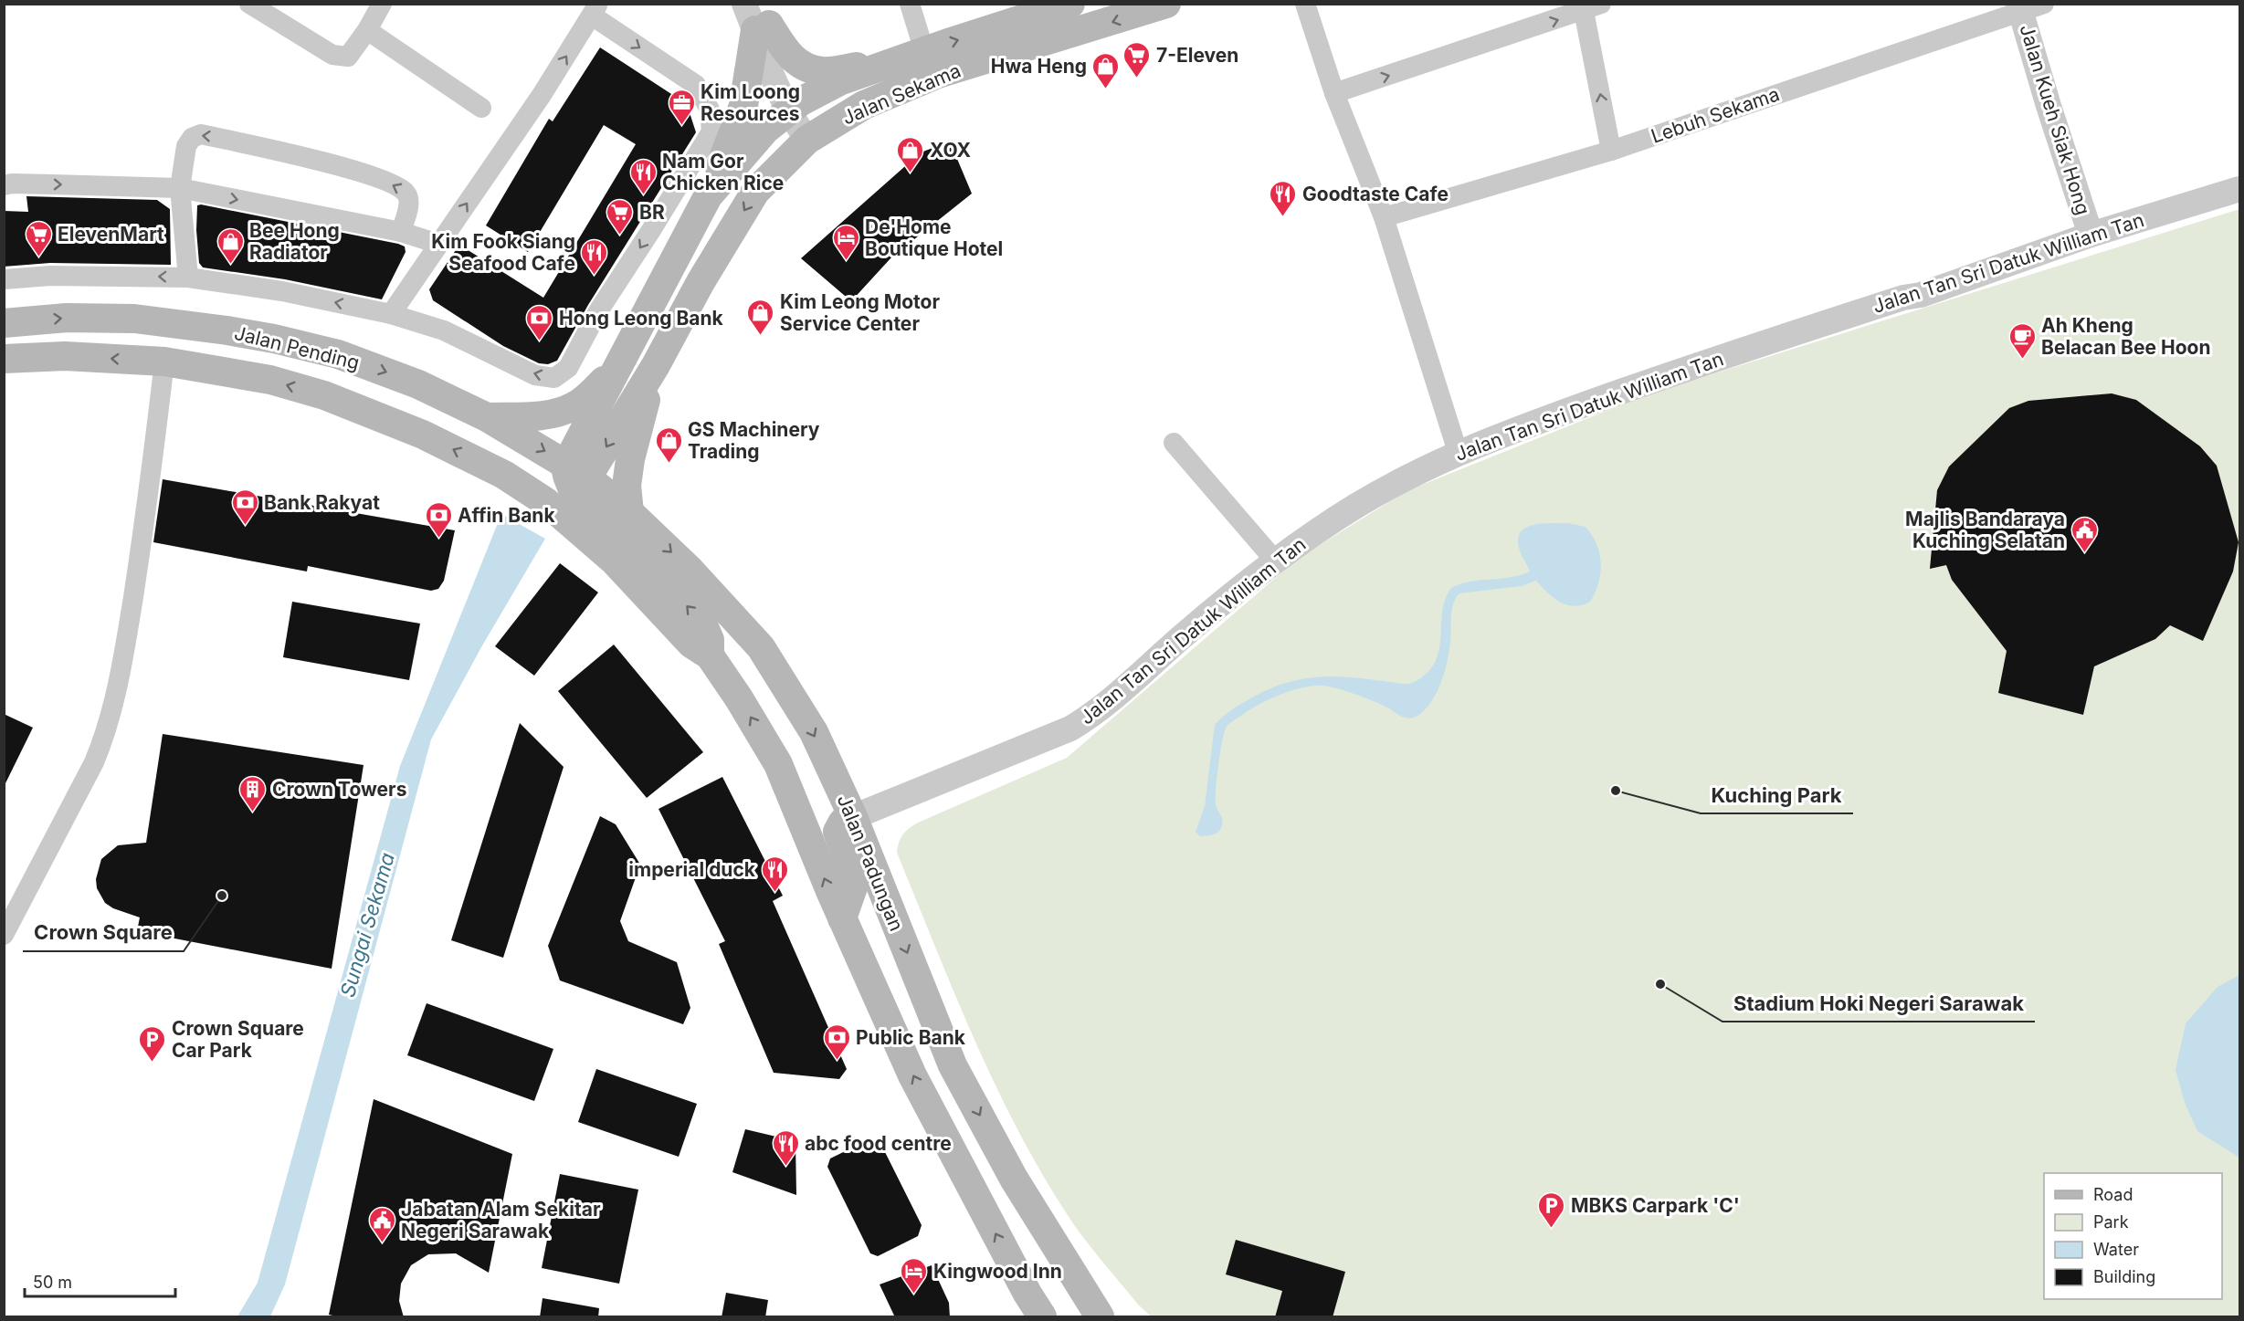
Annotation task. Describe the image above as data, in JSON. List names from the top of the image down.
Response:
{
  "streets": {
    "main road": ["Jalan Sekama", "Jalan Pending", "Jalan Padungan"],
    "street": ["Lebuh Sekama", "Jalan Kueh Siak Hong", "Jalan Tan Sri Datuk William Tan"]
  },
  "crossings": [
    ["Jalan Sekama", "Jalan Pending"],
    ["Jalan Sekama", "Jalan Padungan"],
    ["Lebuh Sekama", "Jalan Kueh Siak Hong"],
    ["Jalan Kueh Siak Hong", "Jalan Tan Sri Datuk William Tan"],
    ["Jalan Tan Sri Datuk William Tan", "Jalan Padungan"],
    ["Jalan Pending", "Jalan Padungan"]
  ],
  "water": ["Sungai Sekama"],
  "places": {
    "supermarket": ["7-Eleven", "BR", "ElevenMart"],
    "shop": [
      "Hwa Heng",
      "XOX",
      "Bee Hong Radiator",
      "Kim Leong Motor Service Center",
      "GS Machinery Trading"
    ],
    "office": ["Kim Loong Resources"],
    "restaurant": [
      "Nam Gor Chicken Rice",
      "Goodtaste Cafe",
      "Kim Fook Siang Seafood Cafe",
      "imperial duck",
      "abc food centre"
    ],
    "hotel": ["De'Home Boutique Hotel", "Kingwood Inn"],
    "bank": [
      "Hong Leong Bank",
      "Bank Rakyat",
      "Affin Bank",
      "Public Bank"
    ],
    "cafe": ["Ah Kheng Belacan Bee Hoon"],
    "public building": ["Majlis Bandaraya Kuching Selatan", "Jabatan Alam Sekitar Negeri Sarawak"],
    "other": ["Kuching Park", "Crown Square", "Stadium Hoki Negeri Sarawak"],
    "building": ["Crown Towers"],
    "parking": ["Crown Square Car Park", "MBKS Carpark 'C'"]
  },
  "legend": [
    "Road",
    "Park",
    "Water",
    "Building"
  ],
  "scale_bar": "50 m"
}
